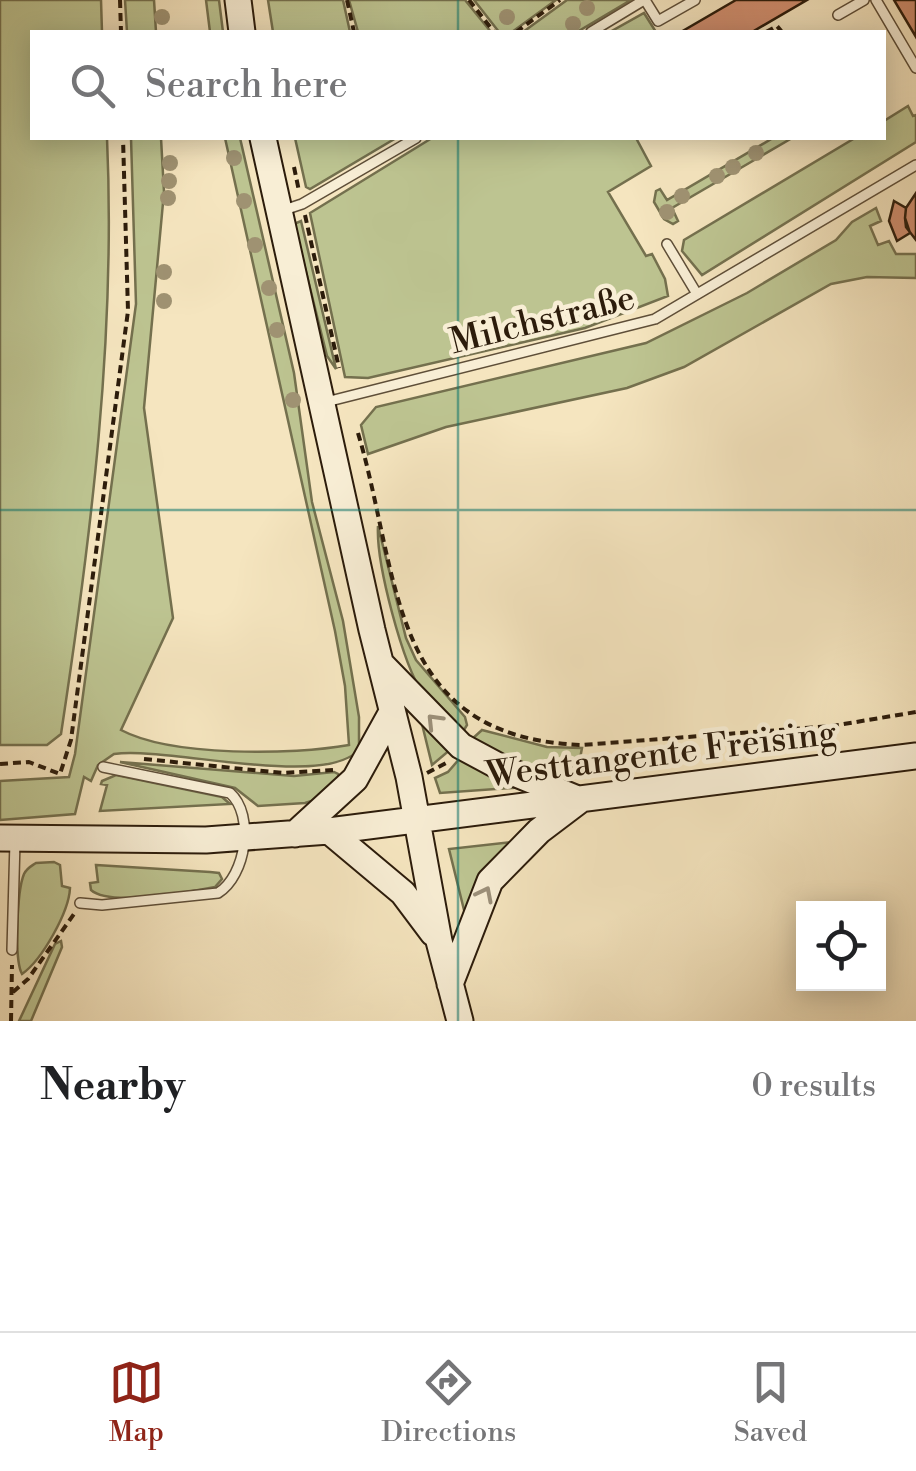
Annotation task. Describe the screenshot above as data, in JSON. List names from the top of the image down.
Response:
{
  "streets": {
    "main road": ["Westtangente Freising"],
    "lane": ["Milchstraße"]
  },
  "page": {
    "search": "Search here",
    "heading": ["Nearby", "0 results"],
    "nav": ["Map", "Directions", "Saved"]
  }
}
